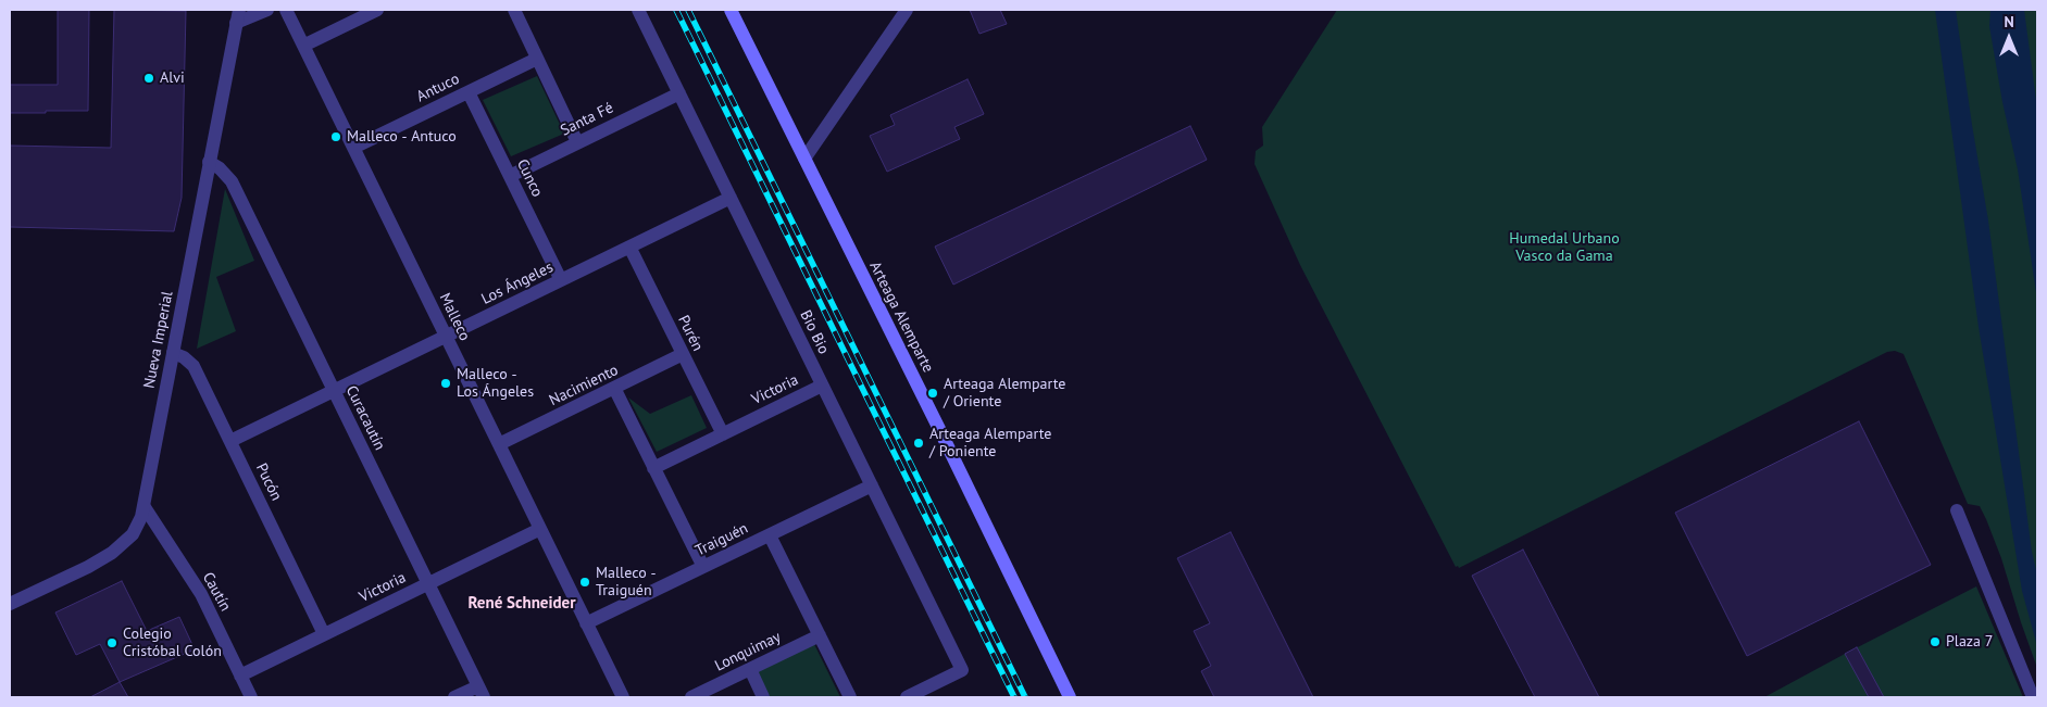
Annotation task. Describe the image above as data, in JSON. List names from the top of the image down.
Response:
{
  "streets": {
    "main road": ["Arteaga Alemparte"],
    "street": [
      "Antuco",
      "Santa Fé",
      "Cunco",
      "Los Ángeles",
      "Malleco",
      "Bio Bio",
      "Purén",
      "Nueva Imperial",
      "Nacimiento",
      "Victoria",
      "Curacautín",
      "Pucón",
      "Traiguén",
      "Cautín",
      "Lonquimay"
    ]
  },
  "crossings": [
    ["Antuco", "Cunco"],
    ["Antuco", "Malleco"],
    ["Santa Fé", "Cunco"],
    ["Santa Fé", "Bio Bio"],
    ["Cunco", "Los Ángeles"],
    ["Los Ángeles", "Malleco"],
    ["Los Ángeles", "Bio Bio"],
    ["Los Ángeles", "Purén"],
    ["Los Ángeles", "Curacautín"],
    ["Los Ángeles", "Pucón"],
    ["Malleco", "Nacimiento"],
    ["Malleco", "Victoria"],
    ["Malleco", "Traiguén"],
    ["Bio Bio", "Victoria"],
    ["Bio Bio", "Traiguén"],
    ["Purén", "Nacimiento"],
    ["Purén", "Victoria"],
    ["Nueva Imperial", "Curacautín"],
    ["Nueva Imperial", "Pucón"],
    ["Nueva Imperial", "Cautín"],
    ["Victoria", "Curacautín"],
    ["Victoria", "Pucón"],
    ["Victoria", "Cautín"]
  ],
  "districts": ["René Schneider"],
  "parks": ["Humedal Urbano Vasco da Gama"],
  "places": [
    "Alvi",
    "Malleco - Antuco",
    "Malleco - Los Ángeles",
    "Arteaga Alemparte / Oriente",
    "Arteaga Alemparte / Poniente",
    "Malleco - Traiguén",
    "Plaza 7",
    "Colegio Cristóbal Colón"
  ],
  "north": "top"
}
